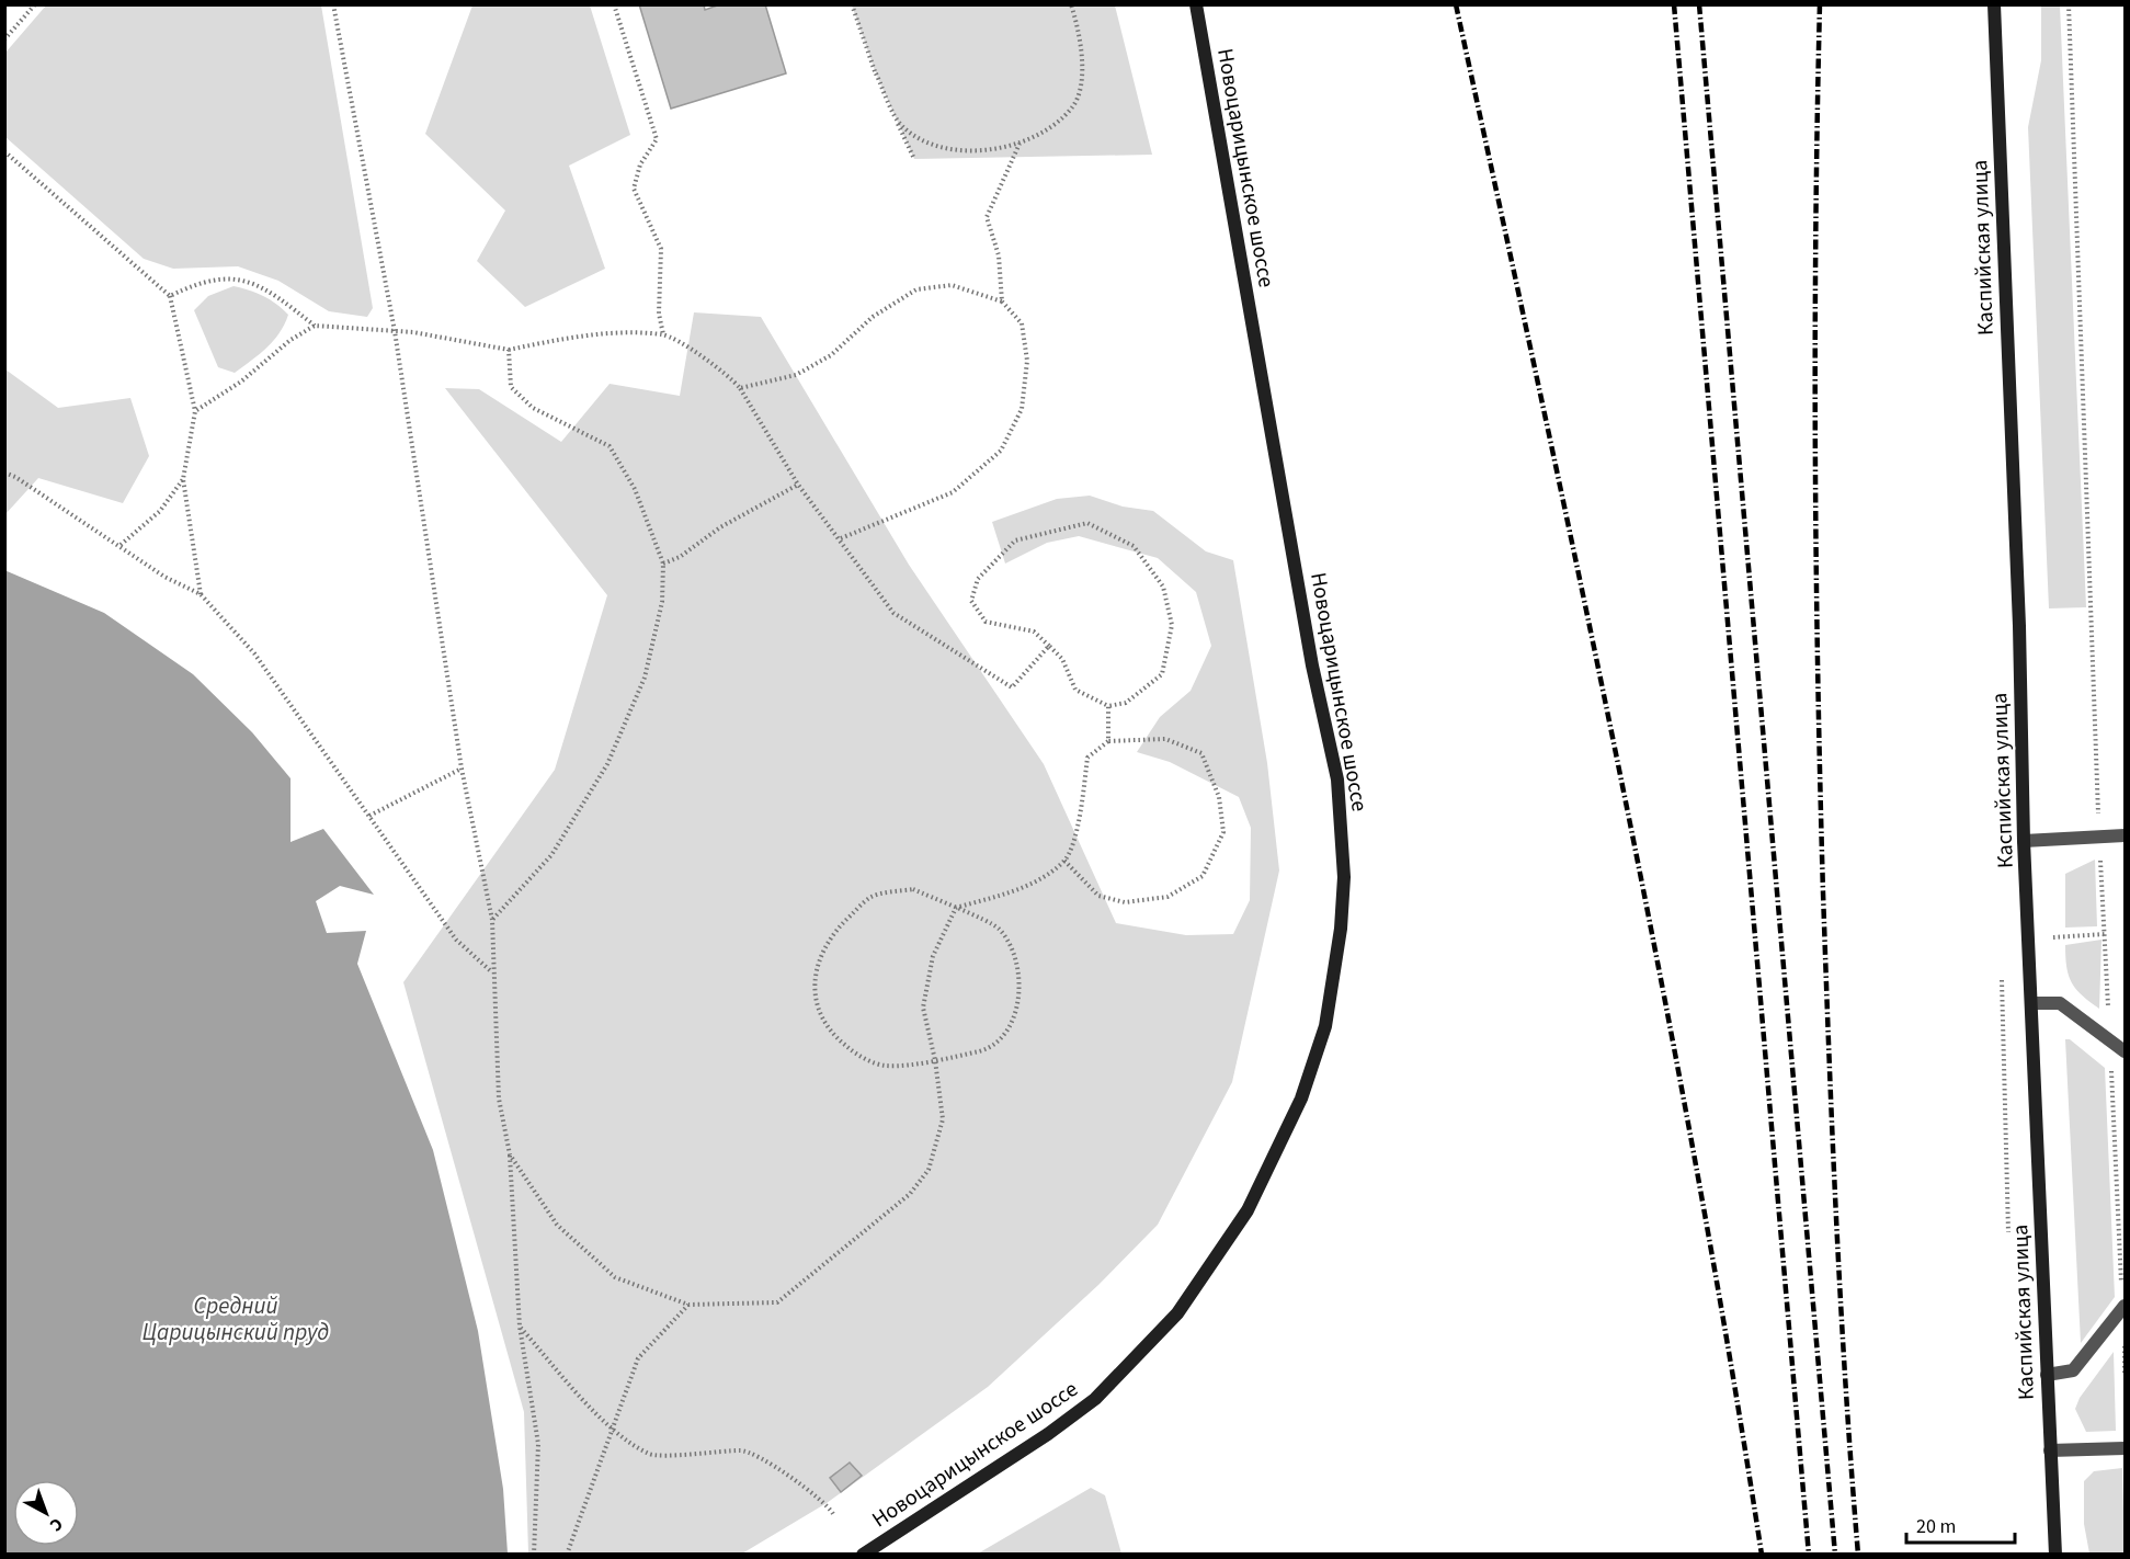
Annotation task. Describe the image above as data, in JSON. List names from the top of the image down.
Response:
{
  "streets": {
    "main road": ["Новоцарицынское шоссе", "Каспийская улица"]
  },
  "water": ["Средний Царицынский пруд"],
  "scale_bar": "20 m",
  "north": "bottom right"
}
